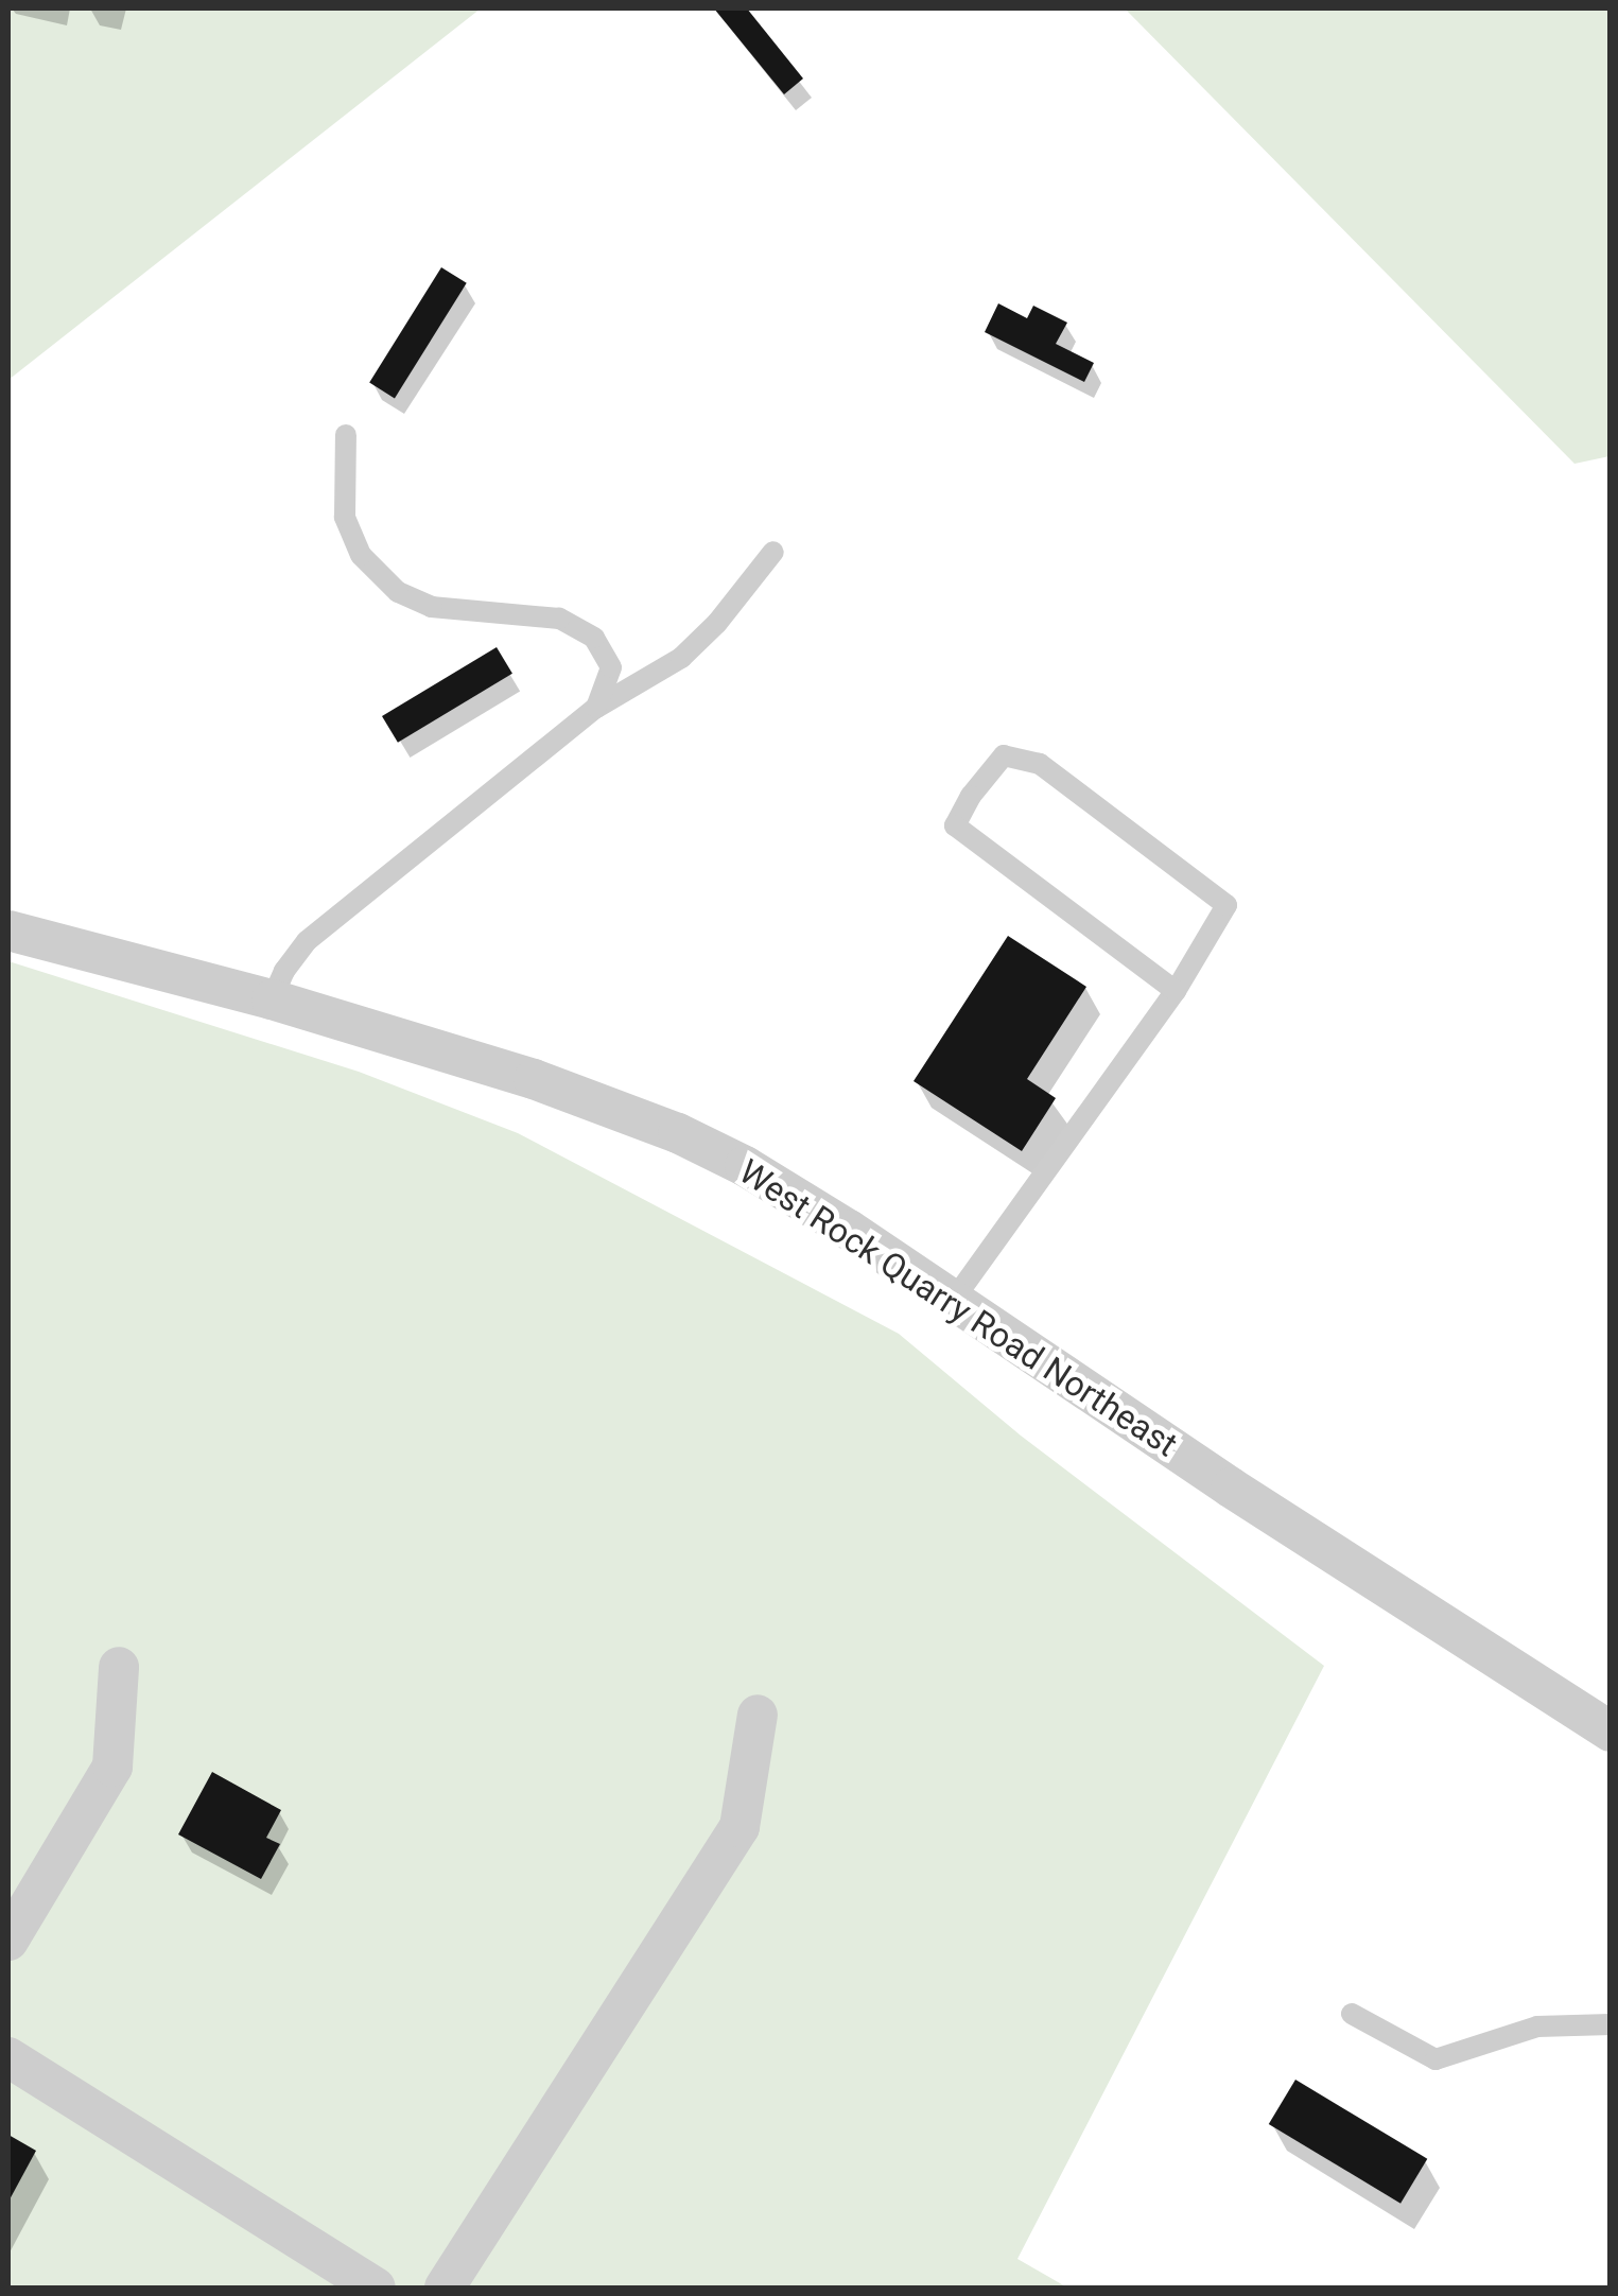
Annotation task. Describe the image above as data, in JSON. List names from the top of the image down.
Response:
{
  "streets": {
    "street": ["West Rock Quarry Road Northeast"]
  }
}
